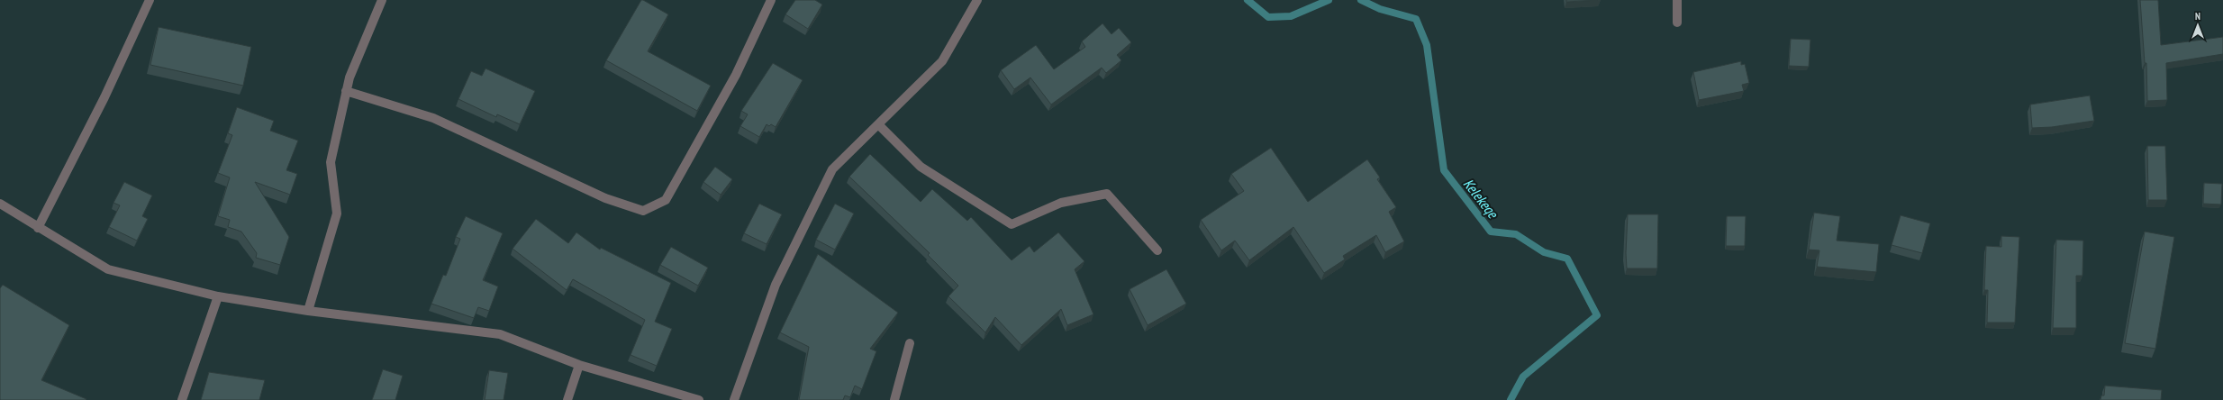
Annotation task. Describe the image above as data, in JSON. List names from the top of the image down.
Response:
{
  "water": ["Kelekeqe"],
  "north": "top"
}
